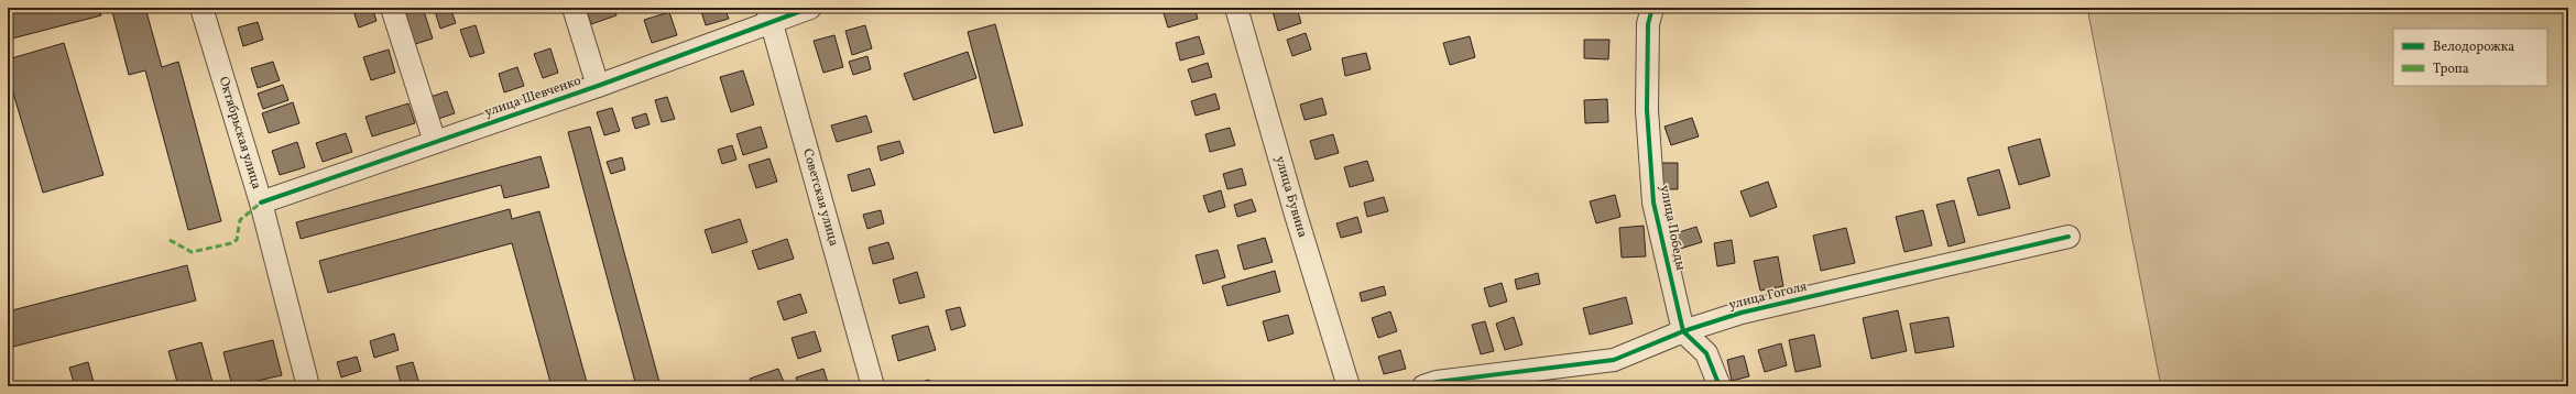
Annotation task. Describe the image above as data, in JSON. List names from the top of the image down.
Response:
{
  "streets": {
    "street": [
      "улица Шевченко",
      "Октябрьская улица",
      "Советская улица",
      "улица Бувина",
      "улица Победы",
      "улица Гоголя"
    ]
  },
  "crossings": [
    ["улица Шевченко", "Октябрьская улица"],
    ["улица Шевченко", "Советская улица"],
    ["улица Победы", "улица Гоголя"]
  ],
  "legend": ["Велодорожка", "Тропа"]
}
